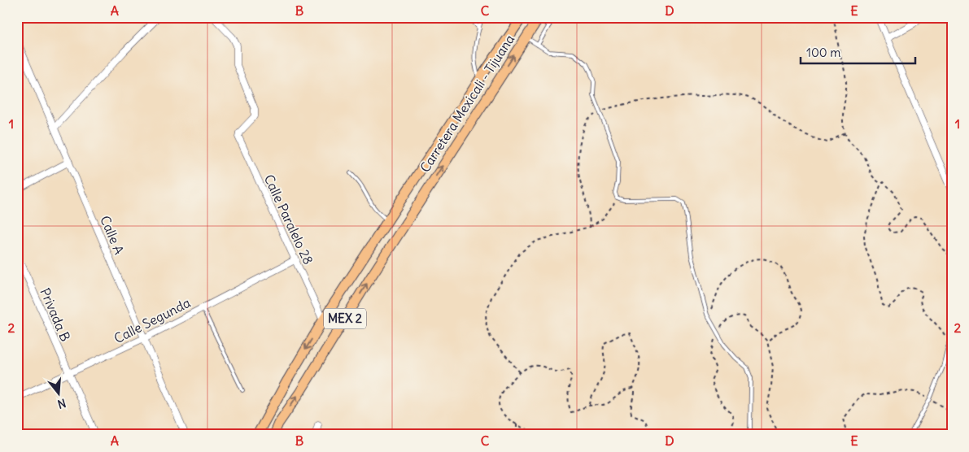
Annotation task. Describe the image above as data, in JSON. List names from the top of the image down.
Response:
{
  "streets": {
    "main road": ["Carretera Mexicali - Tijuana", "MEX 2"],
    "street": [
      "Calle Paralelo 28",
      "Calle A",
      "Privada B",
      "Calle Segunda"
    ]
  },
  "crossings": [
    ["Carretera Mexicali - Tijuana", "MEX 2"],
    ["Calle Paralelo 28", "MEX 2"],
    ["Calle Paralelo 28", "Calle Segunda"],
    ["Calle A", "Calle Segunda"],
    ["Privada B", "Calle Segunda"]
  ],
  "scale_bar": "100 m",
  "north": "bottom",
  "grid": {
    "columns": [
      "A",
      "B",
      "C",
      "D",
      "E"
    ],
    "rows": ["1", "2"]
  }
}
